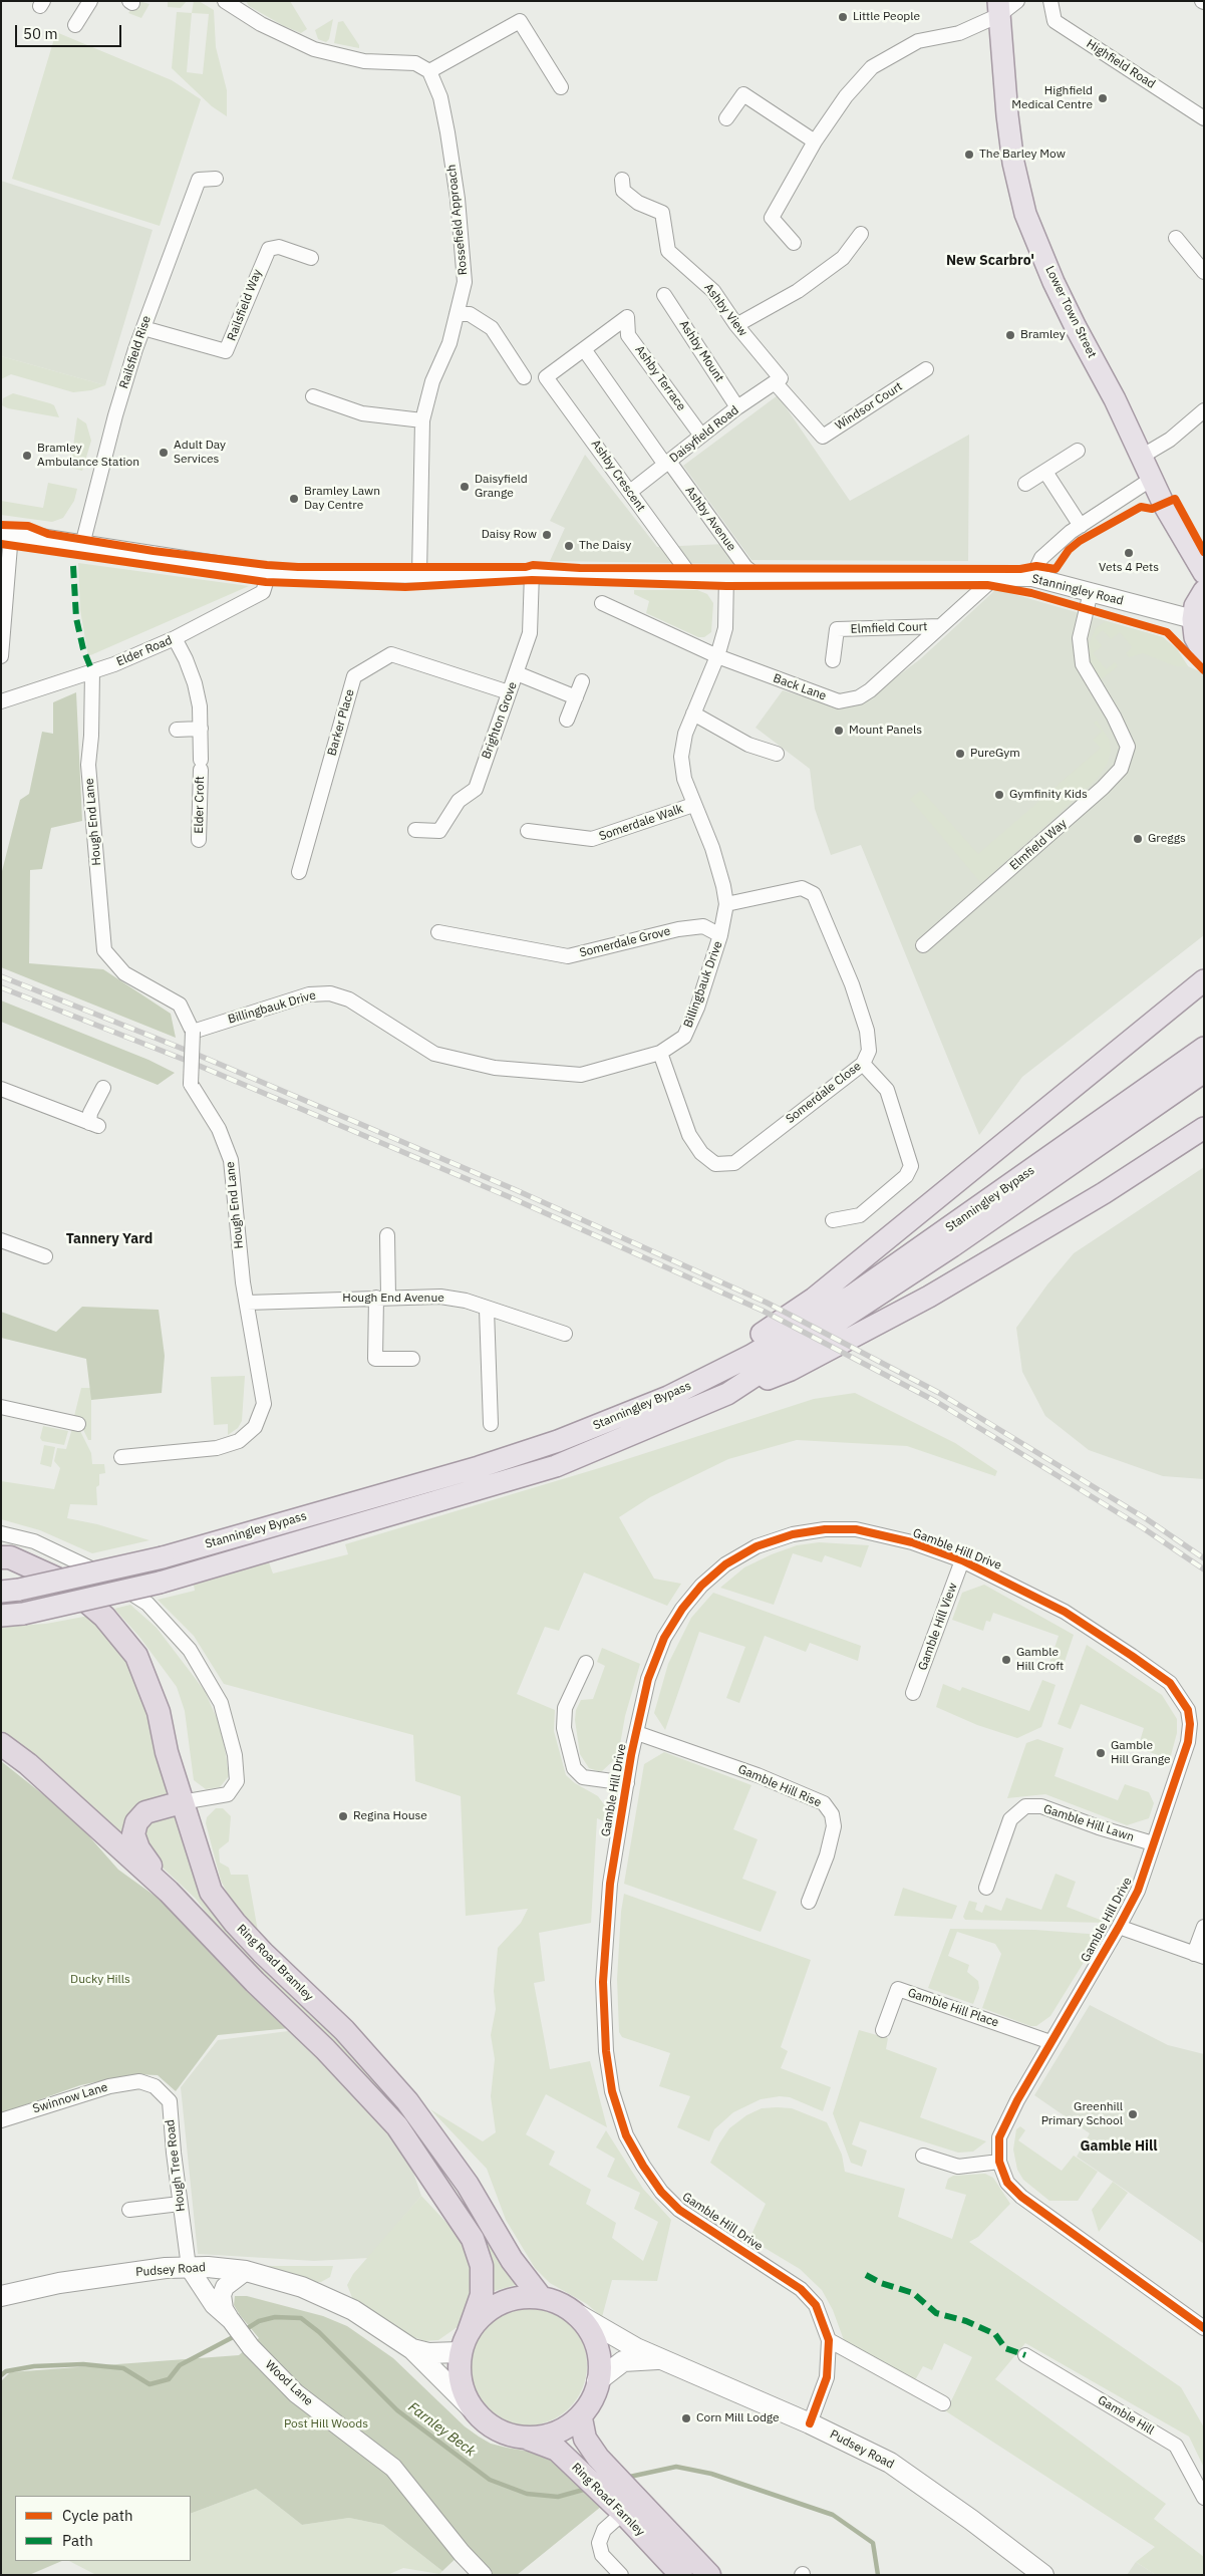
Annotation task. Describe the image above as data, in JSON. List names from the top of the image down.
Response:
{
  "streets": {
    "highway": ["Ring Road Bramley", "Ring Road Farnley"],
    "main road": ["Lower Town Street", "Stanningley Bypass", "Pudsey Road"],
    "street": [
      "Highfield Road",
      "Rossefield Approach",
      "Railsfield Way",
      "Ashby View",
      "Ashby Mount",
      "Railsfield Rise",
      "Ashby Terrace",
      "Windsor Court",
      "Daisyfield Road",
      "Ashby Crescent",
      "Ashby Avenue",
      "Stanningley Road",
      "Elmfield Court",
      "Elder Road",
      "Back Lane",
      "Brighton Grove",
      "Barker Place",
      "Elder Croft",
      "Hough End Lane",
      "Somerdale Walk",
      "Elmfield Way",
      "Somerdale Grove",
      "Billingbauk Drive",
      "Somerdale Close",
      "Hough End Avenue",
      "Gamble Hill Drive",
      "Gamble Hill View",
      "Gamble Hill Rise",
      "Gamble Hill Lawn",
      "Gamble Hill Place",
      "Swinnow Lane",
      "Hough Tree Road",
      "Wood Lane",
      "Gamble Hill"
    ]
  },
  "crossings": [
    ["Rossefield Approach", "Stanningley Road"],
    ["Railsfield Way", "Railsfield Rise"],
    ["Ashby View", "Windsor Court"],
    ["Ashby View", "Daisyfield Road"],
    ["Ashby Mount", "Daisyfield Road"],
    ["Railsfield Rise", "Stanningley Road"],
    ["Ashby Terrace", "Daisyfield Road"],
    ["Ashby Terrace", "Ashby Crescent"],
    ["Ashby Terrace", "Ashby Avenue"],
    ["Windsor Court", "Daisyfield Road"],
    ["Daisyfield Road", "Ashby Crescent"],
    ["Daisyfield Road", "Ashby Avenue"],
    ["Ashby Crescent", "Ashby Avenue"],
    ["Ashby Crescent", "Stanningley Road"],
    ["Ashby Avenue", "Stanningley Road"],
    ["Stanningley Road", "Elder Road"],
    ["Stanningley Road", "Back Lane"],
    ["Stanningley Road", "Brighton Grove"],
    ["Stanningley Road", "Elmfield Way"],
    ["Stanningley Road", "Billingbauk Drive"],
    ["Elmfield Court", "Back Lane"],
    ["Elder Road", "Elder Croft"],
    ["Elder Road", "Hough End Lane"],
    ["Back Lane", "Billingbauk Drive"],
    ["Brighton Grove", "Barker Place"],
    ["Hough End Lane", "Billingbauk Drive"],
    ["Hough End Lane", "Hough End Avenue"],
    ["Somerdale Walk", "Billingbauk Drive"],
    ["Somerdale Grove", "Billingbauk Drive"],
    ["Billingbauk Drive", "Somerdale Close"],
    ["Gamble Hill Drive", "Gamble Hill View"],
    ["Gamble Hill Drive", "Gamble Hill Rise"],
    ["Gamble Hill Drive", "Gamble Hill Lawn"],
    ["Gamble Hill Drive", "Gamble Hill Place"],
    ["Gamble Hill Drive", "Pudsey Road"],
    ["Ring Road Bramley", "Pudsey Road"],
    ["Ring Road Bramley", "Ring Road Farnley"],
    ["Swinnow Lane", "Hough Tree Road"],
    ["Hough Tree Road", "Pudsey Road"],
    ["Hough Tree Road", "Wood Lane"],
    ["Pudsey Road", "Wood Lane"],
    ["Pudsey Road", "Ring Road Farnley"]
  ],
  "districts": ["New Scarbro'", "Tannery Yard", "Gamble Hill"],
  "water": ["Farnley Beck"],
  "parks": ["Ducky Hills", "Post Hill Woods"],
  "places": [
    "Little People",
    "Highfield Medical Centre",
    "The Barley Mow",
    "Bramley",
    "Adult Day Services",
    "Bramley Ambulance Station",
    "Daisyfield Grange",
    "Bramley Lawn Day Centre",
    "Daisy Row",
    "The Daisy",
    "Vets 4 Pets",
    "Mount Panels",
    "PureGym",
    "Gymfinity Kids",
    "Greggs",
    "Gamble Hill Croft",
    "Gamble Hill Grange",
    "Regina House",
    "Greenhill Primary School",
    "Corn Mill Lodge"
  ],
  "legend": ["Cycle path", "Path"],
  "scale_bar": "50 m"
}
